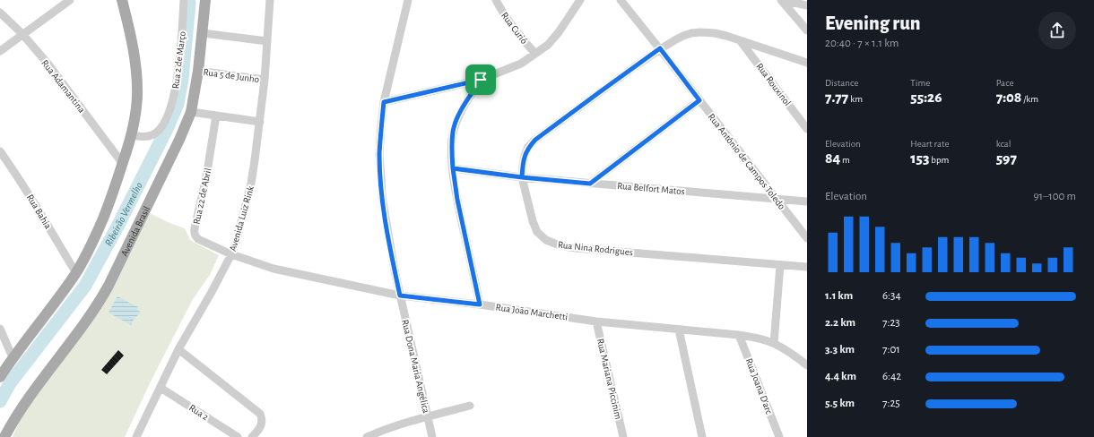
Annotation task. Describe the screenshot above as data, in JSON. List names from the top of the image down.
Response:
{
  "streets": {
    "main road": ["Avenida Brasil"],
    "street": [
      "Rua Curió",
      "Rua 2 de Março",
      "Rua 5 de Junho",
      "Rua Rouxinol",
      "Rua Adamantina",
      "Rua Antônio de Campos Toledo",
      "Rua Belfort Matos",
      "Rua 22 de Abril",
      "Rua Bahia",
      "Avenida Luiz Rink",
      "Rua Nina Rodrigues",
      "Rua João Marchetti",
      "Rua Dona Maria Angélica",
      "Rua Mariana Piccinim",
      "Rua Joana D'arc",
      "Rua 2"
    ]
  },
  "crossings": [
    ["Rua 5 de Junho", "Avenida Luiz Rink"],
    ["Rua 5 de Junho", "Avenida Brasil"],
    ["Rua Rouxinol", "Rua Nina Rodrigues"],
    ["Rua Antônio de Campos Toledo", "Rua Belfort Matos"],
    ["Rua Antônio de Campos Toledo", "Rua Nina Rodrigues"],
    ["Rua Belfort Matos", "Rua Nina Rodrigues"],
    ["Rua 22 de Abril", "Avenida Luiz Rink"],
    ["Rua 22 de Abril", "Rua João Marchetti"],
    ["Avenida Luiz Rink", "Rua João Marchetti"],
    ["Avenida Luiz Rink", "Rua 2"],
    ["Rua João Marchetti", "Rua Dona Maria Angélica"],
    ["Rua João Marchetti", "Rua Mariana Piccinim"],
    ["Rua João Marchetti", "Rua Joana D'arc"]
  ],
  "water": ["Ribeirão Vermelho"],
  "page": {
    "heading": ["Evening run", "20:40 · 7 × 1.1 km"],
    "stats": [
      ["Distance", "7.77 km"],
      ["Time", "55:26"],
      ["Pace", "7:08 /km"],
      ["Elevation", "84 m"],
      ["Heart rate", "153 bpm"],
      ["kcal", "597"]
    ],
    "chart": ["Elevation", "91–100 m"],
    "list": [
      {
        "name": "1.1 km",
        "note": "6:34"
      },
      {
        "name": "2.2 km",
        "note": "7:23"
      },
      {
        "name": "3.3 km",
        "note": "7:01"
      },
      {
        "name": "4.4 km",
        "note": "6:42"
      },
      {
        "name": "5.5 km",
        "note": "7:25"
      }
    ]
  }
}
